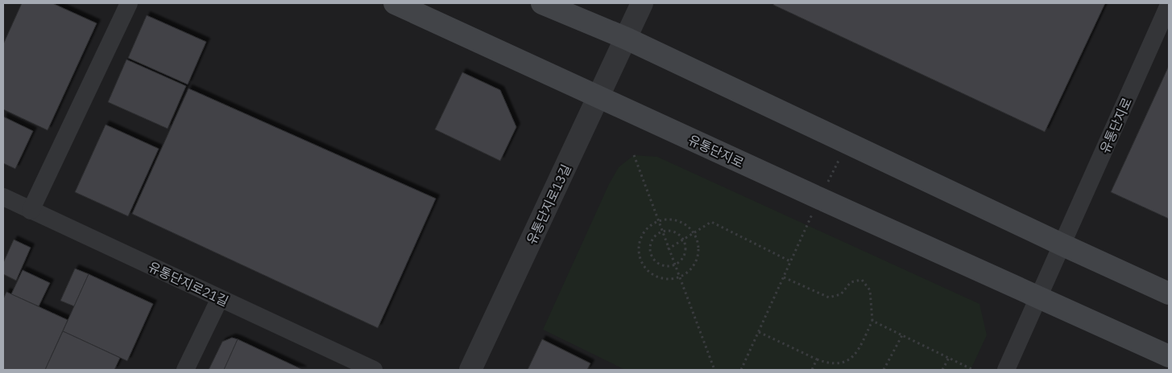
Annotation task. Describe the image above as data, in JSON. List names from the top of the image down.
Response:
{
  "streets": {
    "main road": ["유통단지로"],
    "street": ["유통단지로13길", "유통단지로21길"]
  },
  "crossings": [
    ["유통단지로", "유통단지로13길"]
  ]
}
